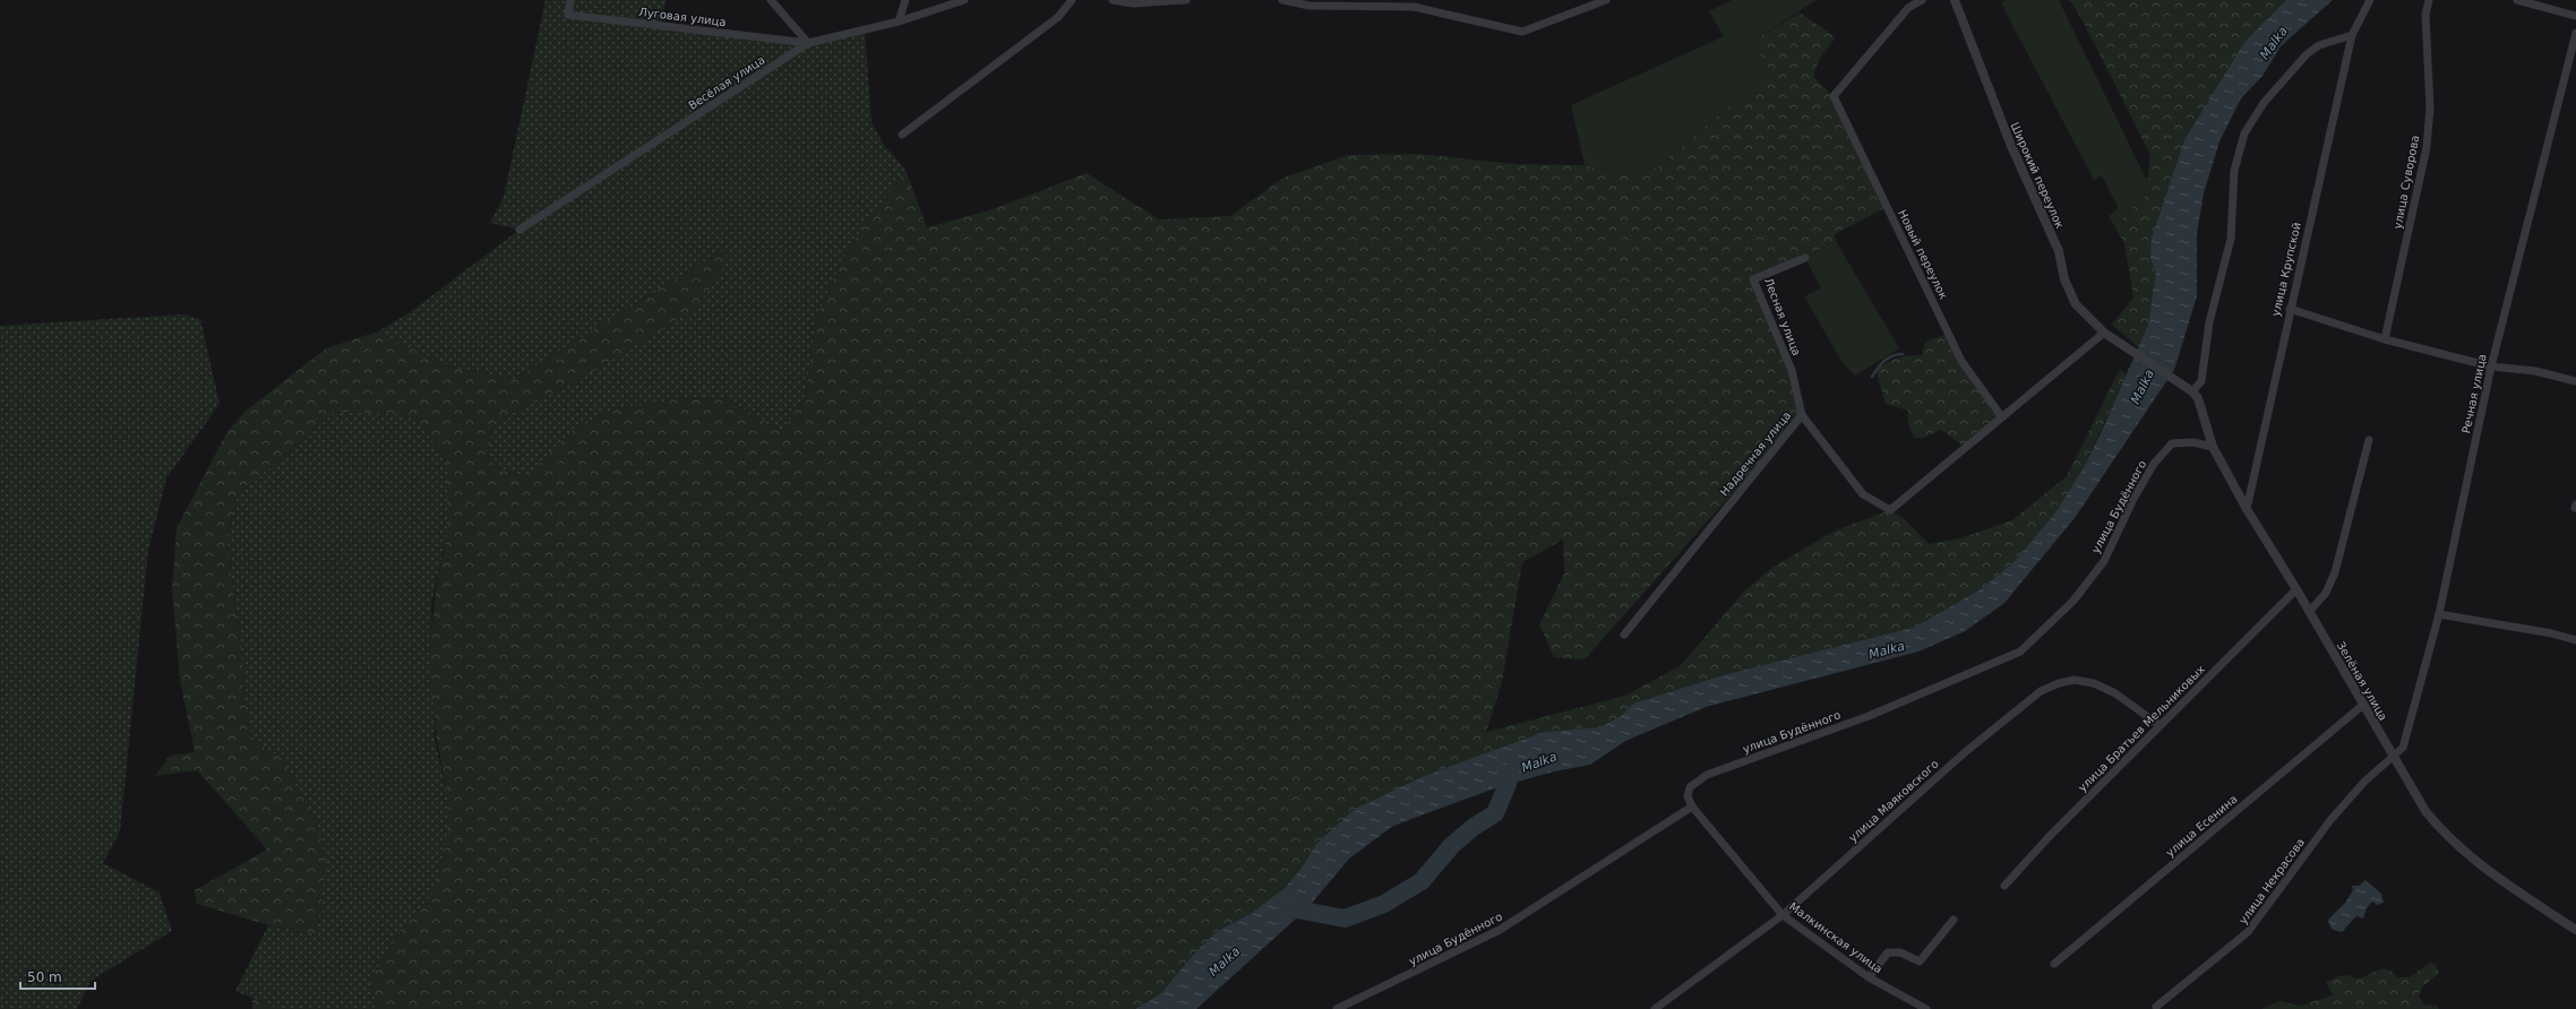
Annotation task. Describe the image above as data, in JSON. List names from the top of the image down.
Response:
{
  "streets": {
    "street": [
      "Луговая улица",
      "Весёлая улица",
      "Широкий переулок",
      "улица Суворова",
      "Новый переулок",
      "улица Крупской",
      "Лесная улица",
      "Речная улица",
      "Надречная улица",
      "улица Будённого",
      "Зелёная улица",
      "улица Братьев Мельниковых",
      "улица Маяковского",
      "улица Есенина",
      "улица Некрасова",
      "Малкинская улица"
    ]
  },
  "crossings": [
    ["Луговая улица", "Весёлая улица"],
    ["Широкий переулок", "Надречная улица"],
    ["Широкий переулок", "Зелёная улица"],
    ["Новый переулок", "Надречная улица"],
    ["улица Крупской", "Зелёная улица"],
    ["Лесная улица", "Надречная улица"],
    ["Речная улица", "Зелёная улица"],
    ["Речная улица", "улица Некрасова"],
    ["улица Будённого", "Зелёная улица"],
    ["улица Будённого", "Малкинская улица"],
    ["Зелёная улица", "улица Братьев Мельниковых"],
    ["Зелёная улица", "улица Есенина"],
    ["Зелёная улица", "улица Некрасова"],
    ["улица Братьев Мельниковых", "улица Маяковского"],
    ["улица Маяковского", "Малкинская улица"]
  ],
  "water": ["Malka"],
  "scale_bar": "50 m"
}
